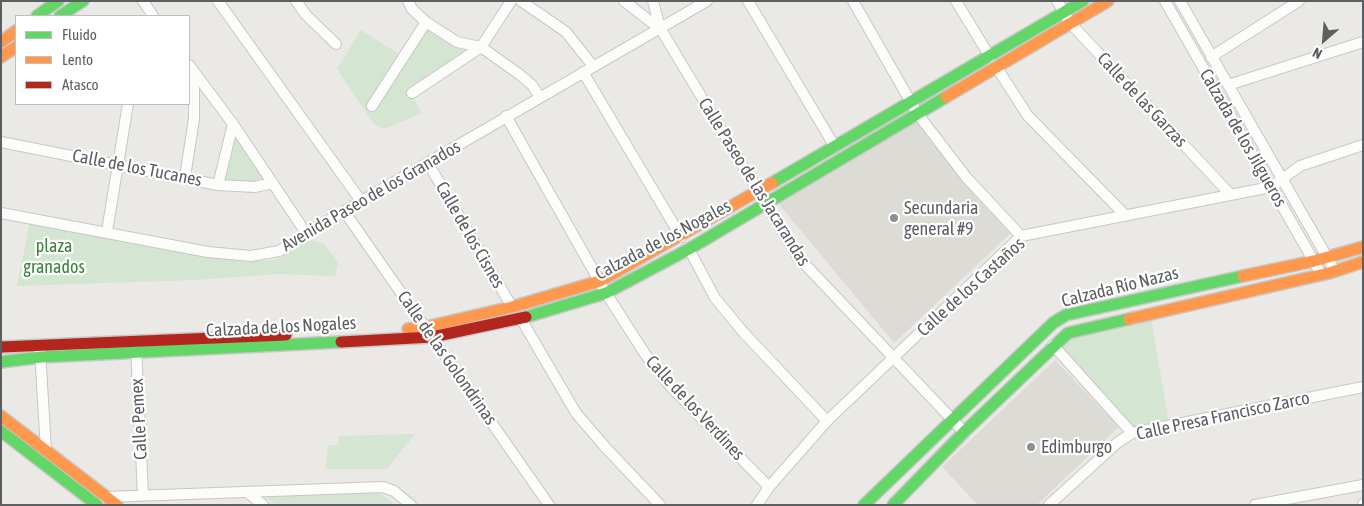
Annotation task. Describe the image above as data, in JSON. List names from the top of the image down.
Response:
{
  "streets": {
    "street": [
      "Calle de las Garzas",
      "Calzada de los Jilgueros",
      "Calle de los Tucanes",
      "Calle Paseo de las Jacarandas",
      "Avenida Paseo de los Granados",
      "Calle de los Cisnes",
      "Calzada de los Nogales",
      "Calle de los Castaños",
      "Calzada Río Nazas",
      "Calle de las Golondrinas",
      "Calle de los Verdines",
      "Calle Presa Francisco Zarco",
      "Calle Pemex"
    ]
  },
  "crossings": [
    ["Calle de las Garzas", "Calzada de los Nogales"],
    ["Calle de las Garzas", "Calle de los Castaños"],
    ["Calzada de los Jilgueros", "Calle de los Castaños"],
    ["Calzada de los Jilgueros", "Calzada Río Nazas"],
    ["Calle Paseo de las Jacarandas", "Avenida Paseo de los Granados"],
    ["Calle Paseo de las Jacarandas", "Calzada de los Nogales"],
    ["Calle Paseo de las Jacarandas", "Calle de los Castaños"],
    ["Calle Paseo de las Jacarandas", "Calzada Río Nazas"],
    ["Avenida Paseo de los Granados", "Calle de los Cisnes"],
    ["Avenida Paseo de los Granados", "Calle de las Golondrinas"],
    ["Avenida Paseo de los Granados", "Calle de los Verdines"],
    ["Calle de los Cisnes", "Calzada de los Nogales"],
    ["Calzada de los Nogales", "Calle de las Golondrinas"],
    ["Calzada de los Nogales", "Calle de los Verdines"],
    ["Calzada de los Nogales", "Calle Pemex"],
    ["Calle de los Castaños", "Calle de los Verdines"]
  ],
  "parks": ["plaza granados"],
  "places": ["Secundaria general #9", "Edimburgo"],
  "legend": ["Fluido", "Lento", "Atasco"],
  "north": "bottom left"
}
